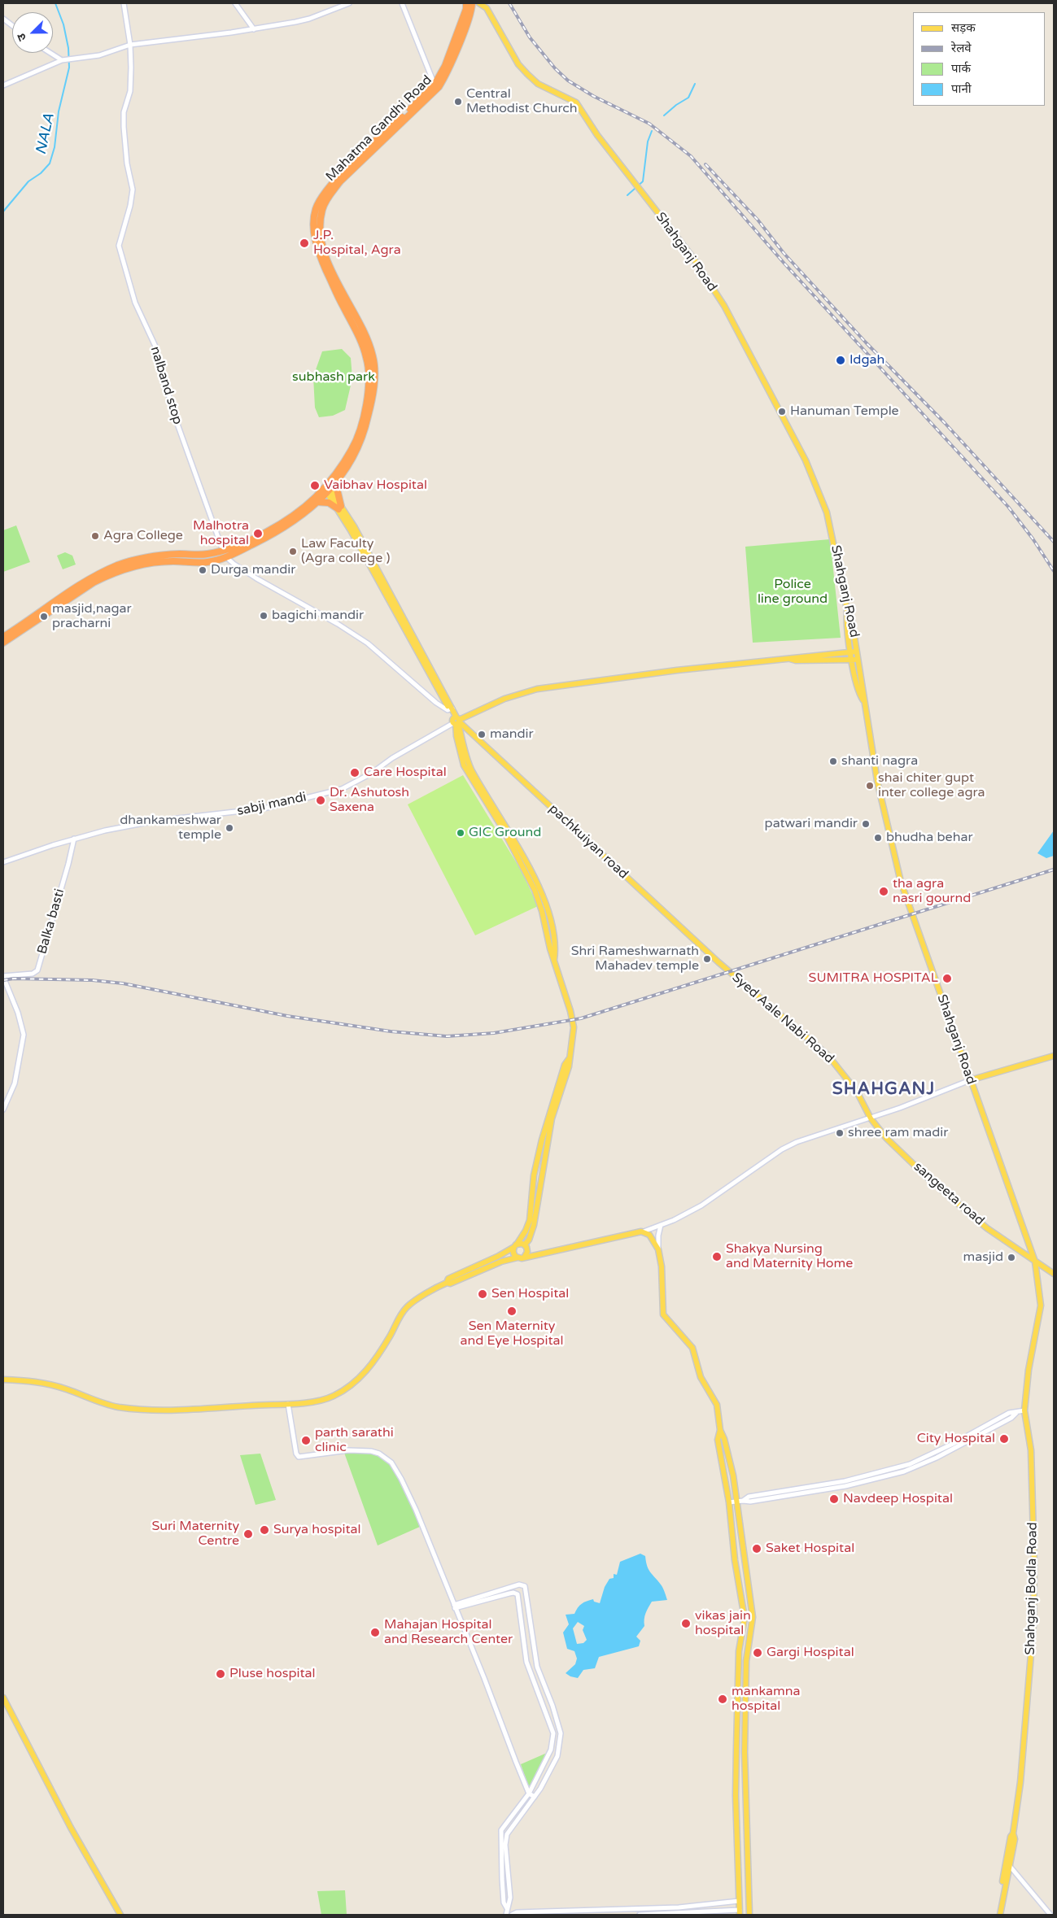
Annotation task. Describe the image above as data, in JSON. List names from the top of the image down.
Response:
{
  "streets": {
    "highway": ["Mahatma Gandhi Road"],
    "main road": [
      "Shahganj Road",
      "pachkuiyan road",
      "Syed Aale Nabi Road",
      "sangeeta road",
      "Shahganj Bodla Road"
    ],
    "street": ["nalband stop", "sabji mandi", "Balka basti"]
  },
  "crossings": [
    ["Mahatma Gandhi Road", "nalband stop"],
    ["Shahganj Road", "sangeeta road"],
    ["Shahganj Road", "Shahganj Bodla Road"],
    ["sabji mandi", "pachkuiyan road"],
    ["sabji mandi", "Balka basti"],
    ["pachkuiyan road", "Syed Aale Nabi Road"],
    ["Syed Aale Nabi Road", "sangeeta road"],
    ["sangeeta road", "Shahganj Bodla Road"]
  ],
  "districts": ["SHAHGANJ"],
  "water": ["NALA"],
  "parks": ["subhash park", "Police line ground"],
  "places": [
    "Central Methodist Church",
    "J.P. Hospital, Agra",
    "Idgah",
    "Hanuman Temple",
    "Vaibhav Hospital",
    "Malhotra hospital",
    "Agra College",
    "Law Faculty (Agra college )",
    "Durga mandir",
    "bagichi mandir",
    "masjid,nagar pracharni",
    "mandir",
    "shanti nagra",
    "Care Hospital",
    "shai chiter gupt inter college agra",
    "Dr. Ashutosh Saxena",
    "patwari mandir",
    "dhankameshwar temple",
    "GIC Ground",
    "bhudha behar",
    "tha agra nasri gournd",
    "Shri Rameshwarnath Mahadev temple",
    "SUMITRA HOSPITAL",
    "shree ram madir",
    "Shakya Nursing and Maternity Home",
    "masjid",
    "Sen Hospital",
    "Sen Maternity and Eye Hospital",
    "City Hospital",
    "parth sarathi clinic",
    "Navdeep Hospital",
    "Surya hospital",
    "Suri Maternity Centre",
    "Saket Hospital",
    "vikas jain hospital",
    "Mahajan Hospital and Research Center",
    "Gargi Hospital",
    "Pluse hospital",
    "mankamna hospital"
  ],
  "legend": [
    "सड़क",
    "रेलवे",
    "पार्क",
    "पानी"
  ],
  "north": "bottom left"
}
